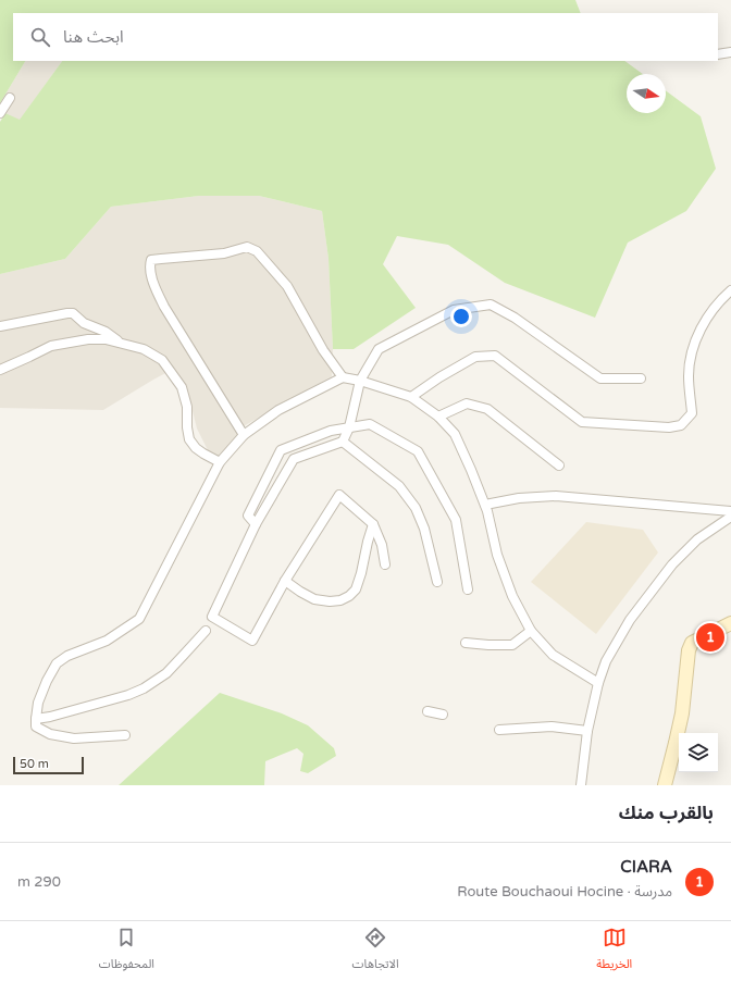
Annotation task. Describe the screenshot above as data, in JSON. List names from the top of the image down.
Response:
{
  "scale_bar": "50 m",
  "north": "right",
  "page": {
    "search": "ابحث هنا",
    "pins": "1",
    "scale": "50 m",
    "heading": "بالقرب منك",
    "list": [
      {
        "mark": "1",
        "name": "CIARA",
        "note": "مدرسة · Route Bouchaoui Hocine",
        "value": "290 m"
      }
    ],
    "nav": ["الخريطة", "الاتجاهات", "المحفوظات"]
  }
}
